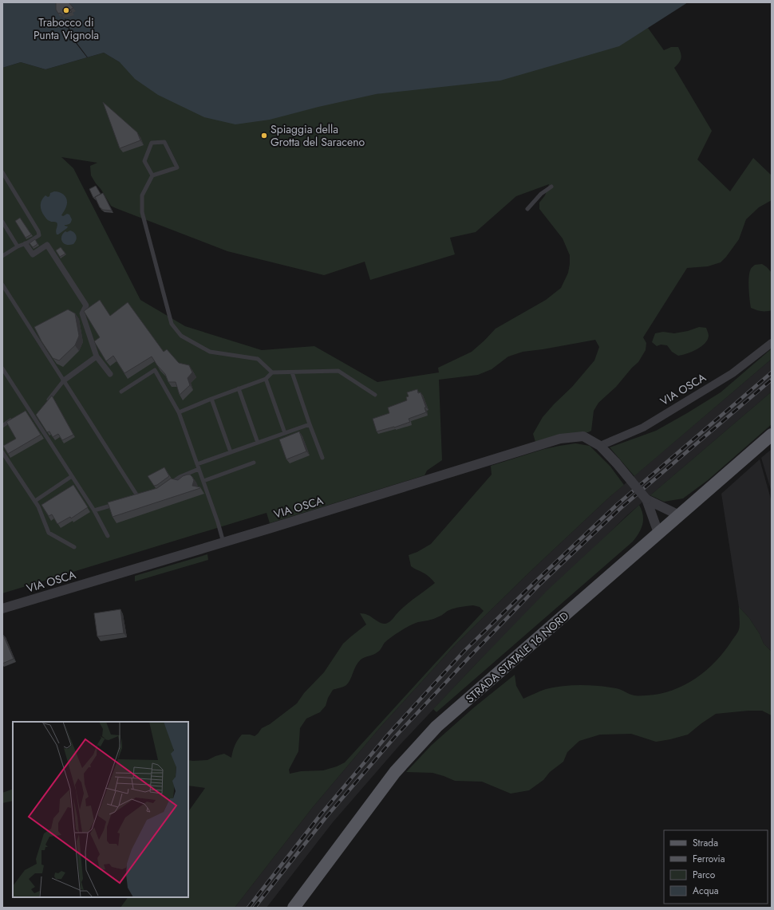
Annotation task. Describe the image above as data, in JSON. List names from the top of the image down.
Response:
{
  "streets": {
    "main road": ["STRADA STATALE 16 NORD"],
    "street": ["VIA OSCA"]
  },
  "places": ["Trabocco di Punta Vignola", "Spiaggia della Grotta del Saraceno"],
  "legend": [
    "Strada",
    "Ferrovia",
    "Parco",
    "Acqua"
  ]
}
